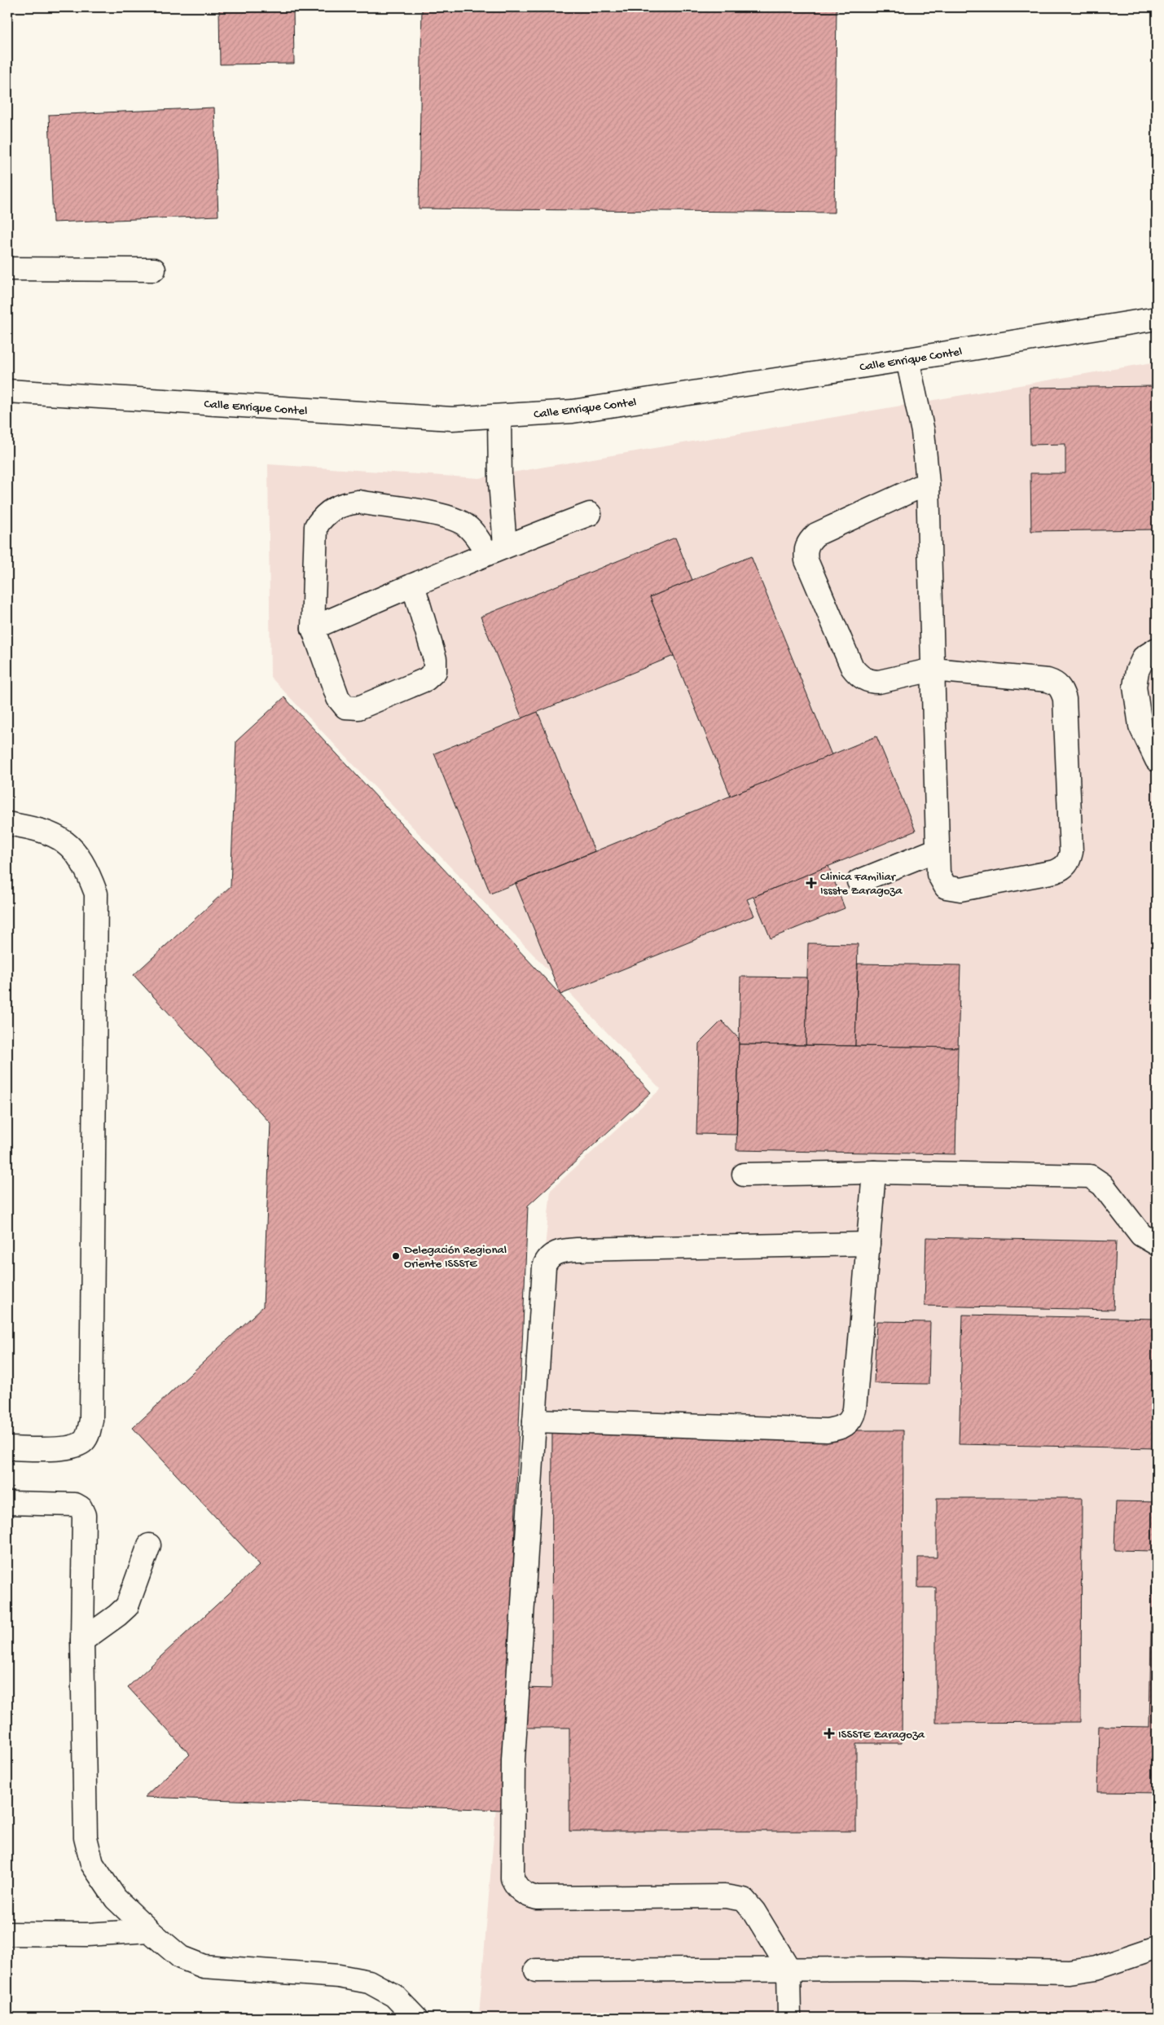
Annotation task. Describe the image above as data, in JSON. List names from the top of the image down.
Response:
{
  "streets": {
    "street": ["Calle Enrique Contel"]
  },
  "places": {
    "health": ["Clinica Familiar Issste Zaragoza", "ISSSTE Zaragoza"],
    "other": ["Delegación Regional Oriente ISSSTE"]
  }
}
